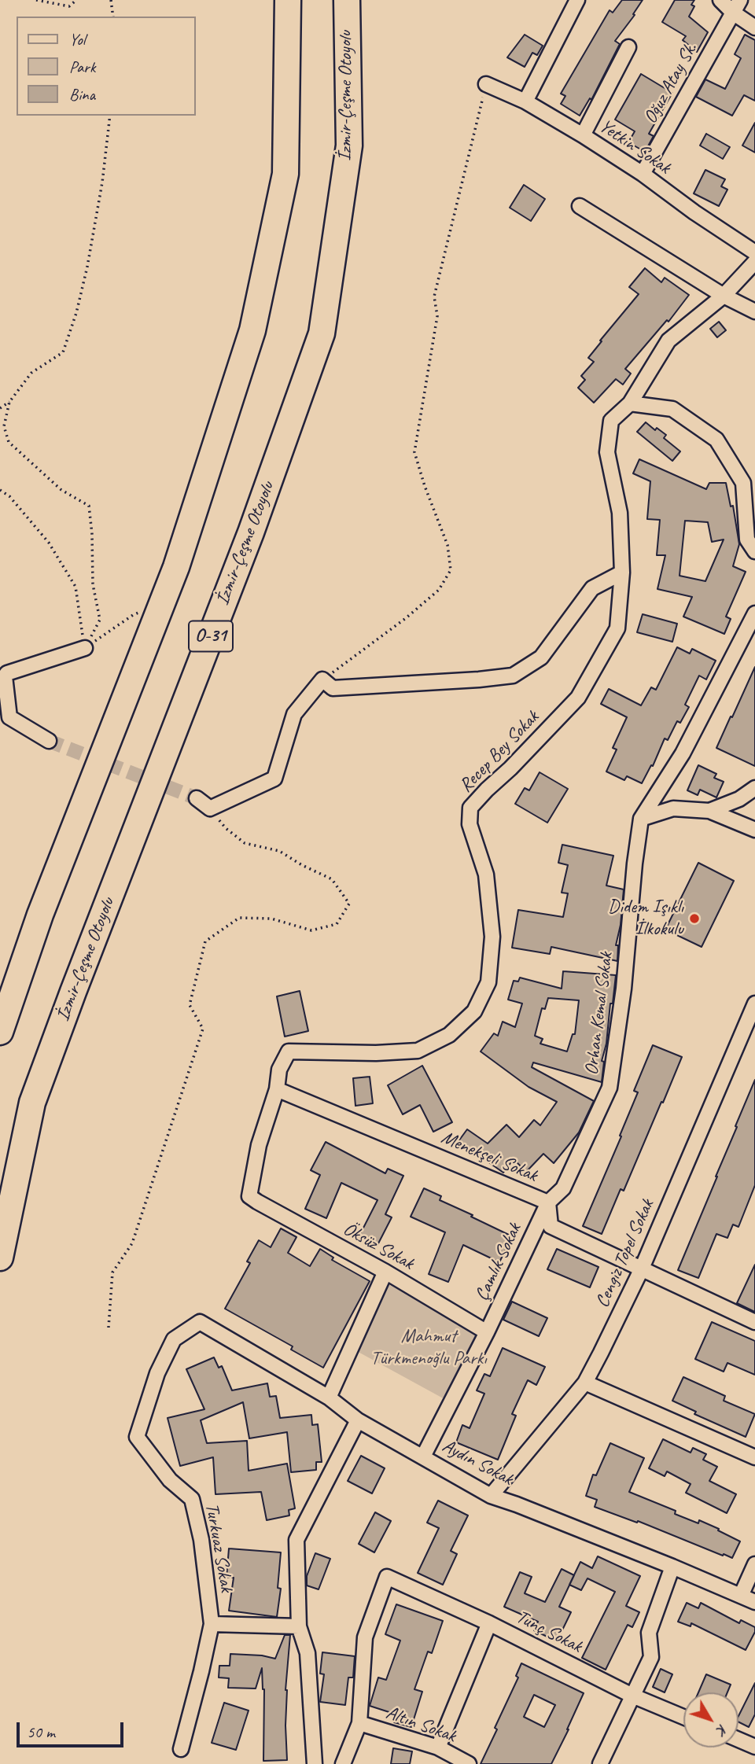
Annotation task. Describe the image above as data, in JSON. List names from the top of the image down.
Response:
{
  "streets": {
    "highway": ["İzmir-Çeşme Otoyolu", "O-31"],
    "street": [
      "Oğuz Atay Sk.",
      "Yetkin Sokak",
      "Recep Bey Sokak",
      "Orhan Kemal Sokak",
      "Menekşeli Sokak",
      "Öksüz Sokak",
      "Cengiz Topel Sokak",
      "Çamlık Sokak",
      "Aydın Sokak",
      "Turkuaz Sokak",
      "Tunç Sokak",
      "Altın Sokak"
    ]
  },
  "crossings": [
    ["Oğuz Atay Sk.", "Yetkin Sokak"],
    ["Recep Bey Sokak", "Menekşeli Sokak"],
    ["Recep Bey Sokak", "Öksüz Sokak"],
    ["Orhan Kemal Sokak", "Menekşeli Sokak"],
    ["Orhan Kemal Sokak", "Çamlık Sokak"],
    ["Menekşeli Sokak", "Cengiz Topel Sokak"],
    ["Menekşeli Sokak", "Çamlık Sokak"],
    ["Öksüz Sokak", "Çamlık Sokak"],
    ["Cengiz Topel Sokak", "Aydın Sokak"],
    ["Çamlık Sokak", "Aydın Sokak"],
    ["Aydın Sokak", "Turkuaz Sokak"],
    ["Tunç Sokak", "Altın Sokak"]
  ],
  "parks": ["Mahmut Türkmenoğlu Parkı"],
  "places": ["Didem Işıklı İlkokulu"],
  "legend": ["Yol", "Park", "Bina"],
  "scale_bar": "50 m",
  "north": "bottom right"
}
